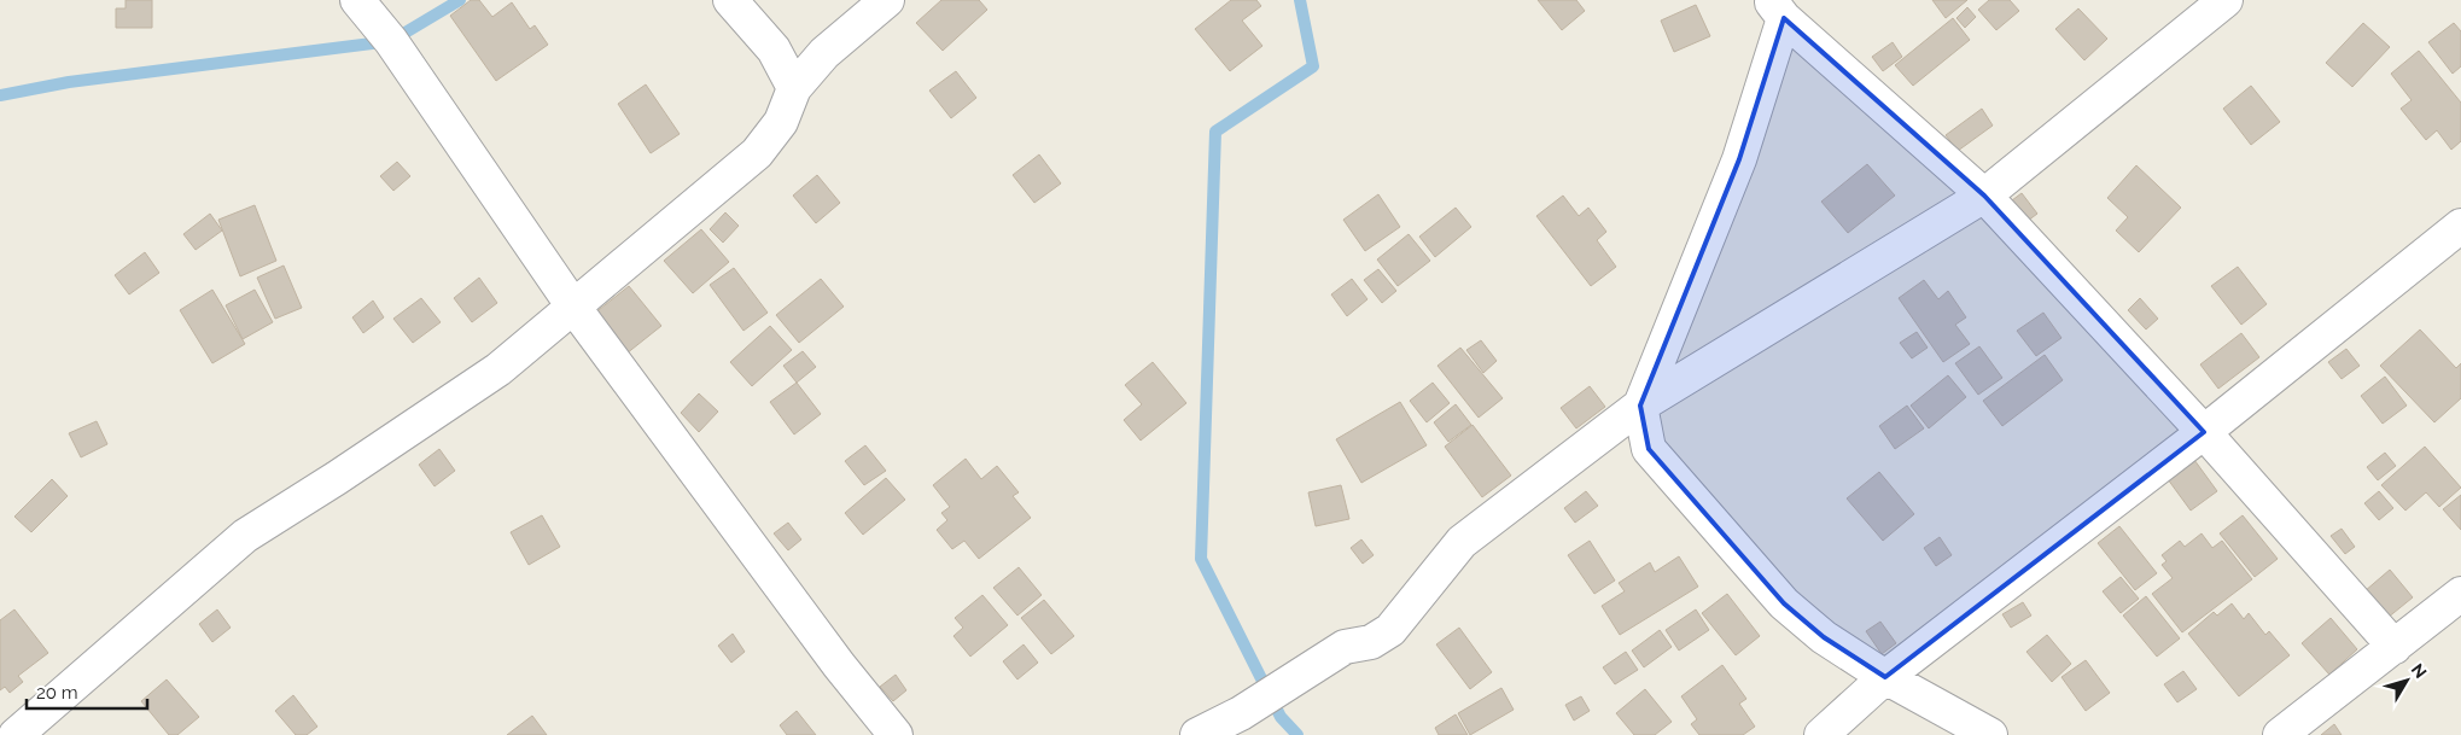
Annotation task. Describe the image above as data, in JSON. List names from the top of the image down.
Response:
{
  "scale_bar": "20 m",
  "north": "top right"
}
